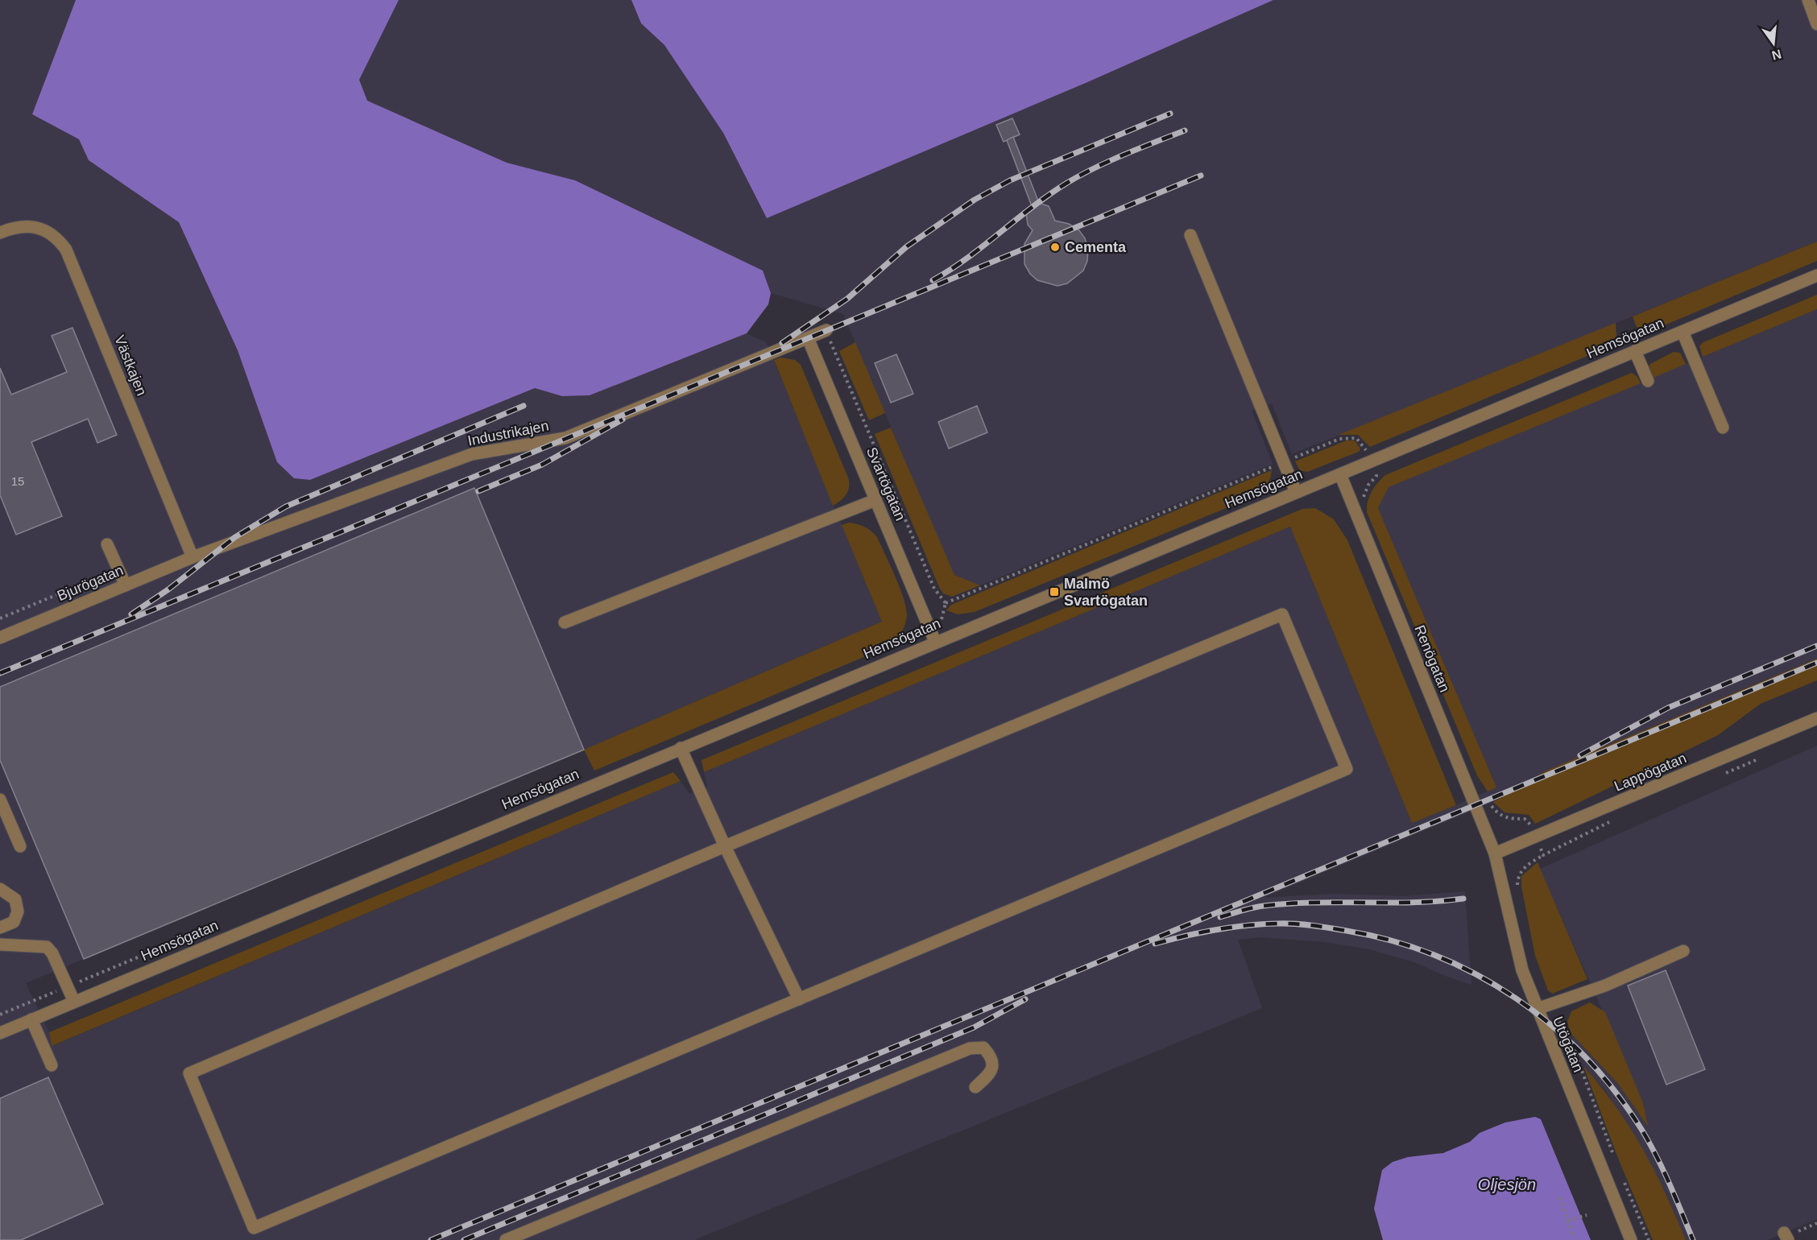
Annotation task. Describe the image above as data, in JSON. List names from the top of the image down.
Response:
{
  "streets": {
    "street": [
      "Hemsögatan",
      "Västkajen",
      "Industrikajen",
      "Svartögatan",
      "Bjurögatan",
      "Renögatan",
      "Lappögatan",
      "Utögatan"
    ]
  },
  "crossings": [
    ["Hemsögatan", "Svartögatan"],
    ["Hemsögatan", "Renögatan"],
    ["Västkajen", "Industrikajen"],
    ["Västkajen", "Bjurögatan"],
    ["Industrikajen", "Svartögatan"],
    ["Industrikajen", "Bjurögatan"],
    ["Renögatan", "Lappögatan"],
    ["Renögatan", "Utögatan"],
    ["Lappögatan", "Utögatan"]
  ],
  "water": ["Oljesjön"],
  "places": {
    "other": ["Cementa"],
    "transit": ["Malmö Svartögatan"]
  },
  "house_numbers": ["15"],
  "north": "bottom"
}
